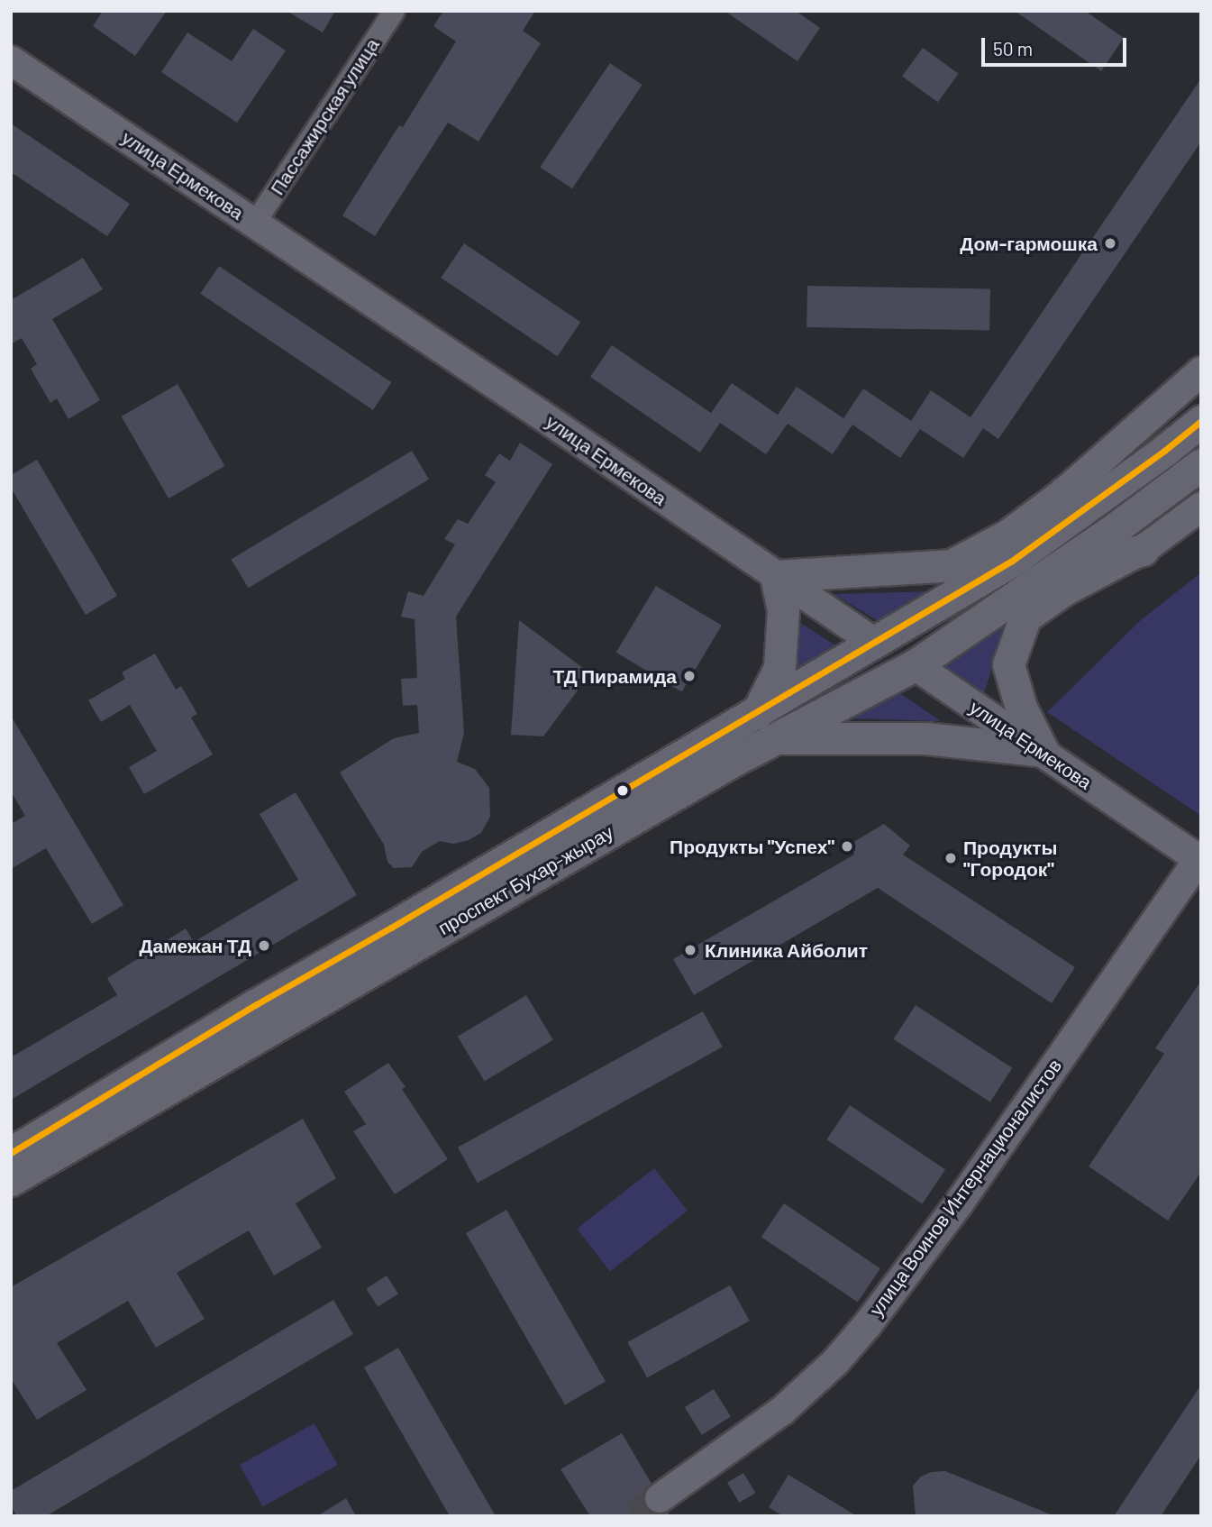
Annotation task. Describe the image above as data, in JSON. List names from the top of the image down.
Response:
{
  "streets": {
    "main road": ["улица Ермекова", "проспект Бухар-жырау", "улица Воинов Интернационалистов"],
    "street": ["Пассажирская улица"]
  },
  "crossings": [
    ["Пассажирская улица", "улица Ермекова"],
    ["улица Ермекова", "проспект Бухар-жырау"],
    ["улица Ермекова", "улица Воинов Интернационалистов"]
  ],
  "places": [
    "Дом-гармошка",
    "ТД Пирамида",
    "Продукты \"Успех\"",
    "Продукты \"Городок\"",
    "Дамежан ТД",
    "Клиника Айболит"
  ],
  "scale_bar": "50 m"
}
